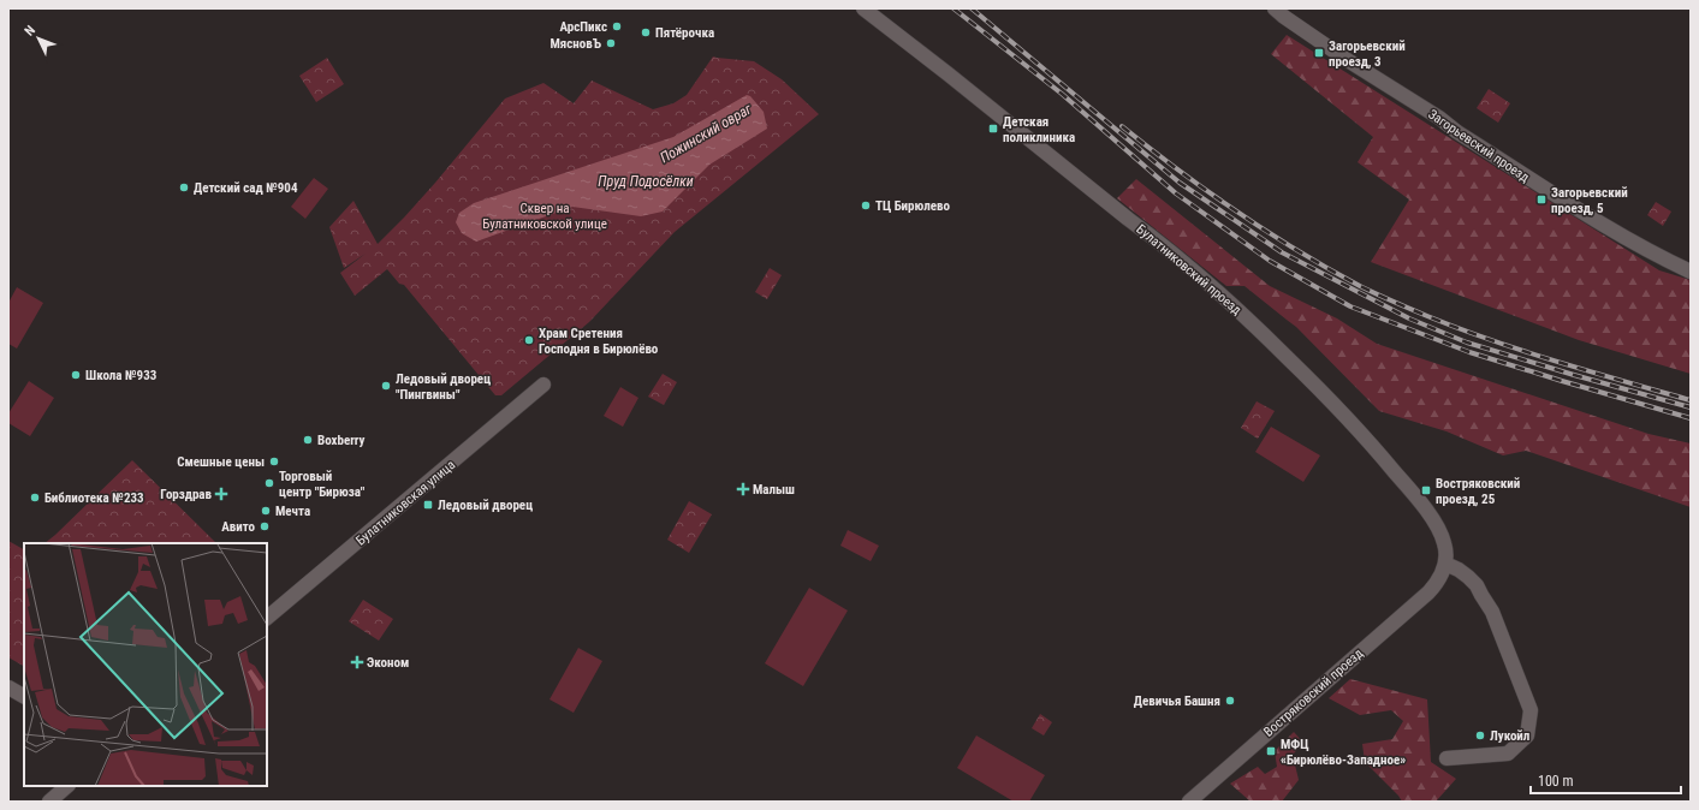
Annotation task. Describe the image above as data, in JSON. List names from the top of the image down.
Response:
{
  "streets": {
    "street": [
      "Загорьевский проезд",
      "Булатниковский проезд",
      "Булатниковская улица",
      "Востряковский проезд"
    ]
  },
  "crossings": [
    ["Булатниковский проезд", "Востряковский проезд"]
  ],
  "water": ["Пожинский овраг", "Пруд Подосёлки"],
  "parks": ["Сквер на Булатниковской улице"],
  "places": {
    "other": [
      "АрсПикс",
      "Пятёрочка",
      "МясновЪ",
      "Детский сад №904",
      "ТЦ Бирюлево",
      "Храм Сретения Господня в Бирюлёво",
      "Школа №933",
      "Ледовый дворец \"Пингвины\"",
      "Boxberry",
      "Смешные цены",
      "Торговый центр \"Бирюза\"",
      "Библиотека №233",
      "Мечта",
      "Авито",
      "Девичья Башня",
      "Лукойл"
    ],
    "transit": [
      "Загорьевский проезд, 3",
      "Детская поликлиника",
      "Загорьевский проезд, 5",
      "Востряковский проезд, 25",
      "Ледовый дворец",
      "МФЦ «Бирюлёво-Западное»"
    ],
    "health": ["Малыш", "Горздрав", "Эконом"]
  },
  "scale_bar": "100 m",
  "north": "top left"
}
